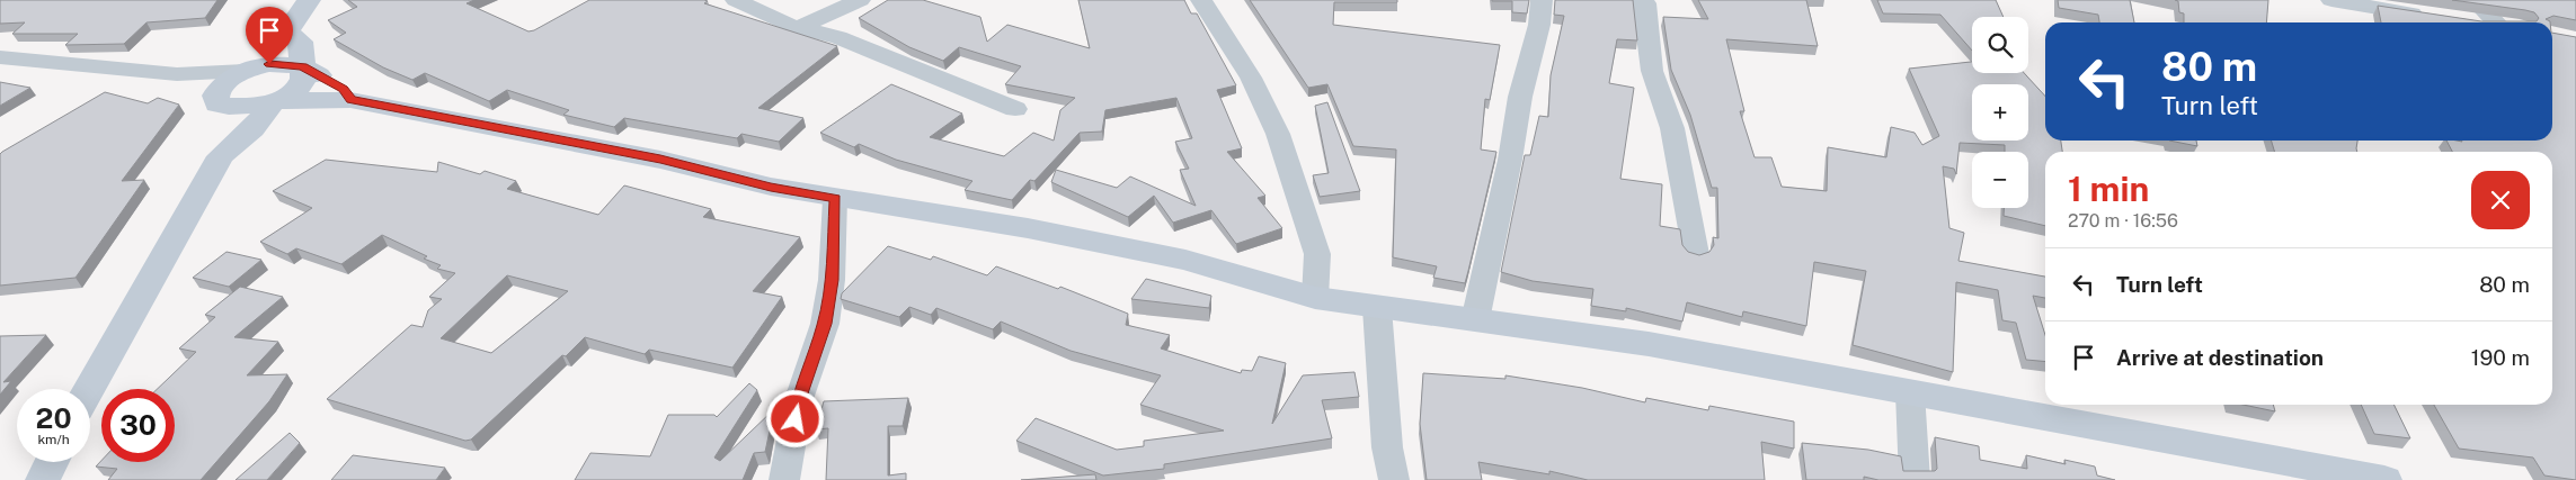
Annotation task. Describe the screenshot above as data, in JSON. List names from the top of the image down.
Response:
{
  "page": {
    "map_buttons": ["+", "−"],
    "turn": ["80 m", "Turn left"],
    "heading": ["1 min", "270 m · 16:56"],
    "list": [
      {
        "name": "Turn left",
        "value": "80 m"
      },
      {
        "name": "Arrive at destination",
        "value": "190 m"
      }
    ],
    "speed": "20 km/h",
    "limit": "30"
  }
}
